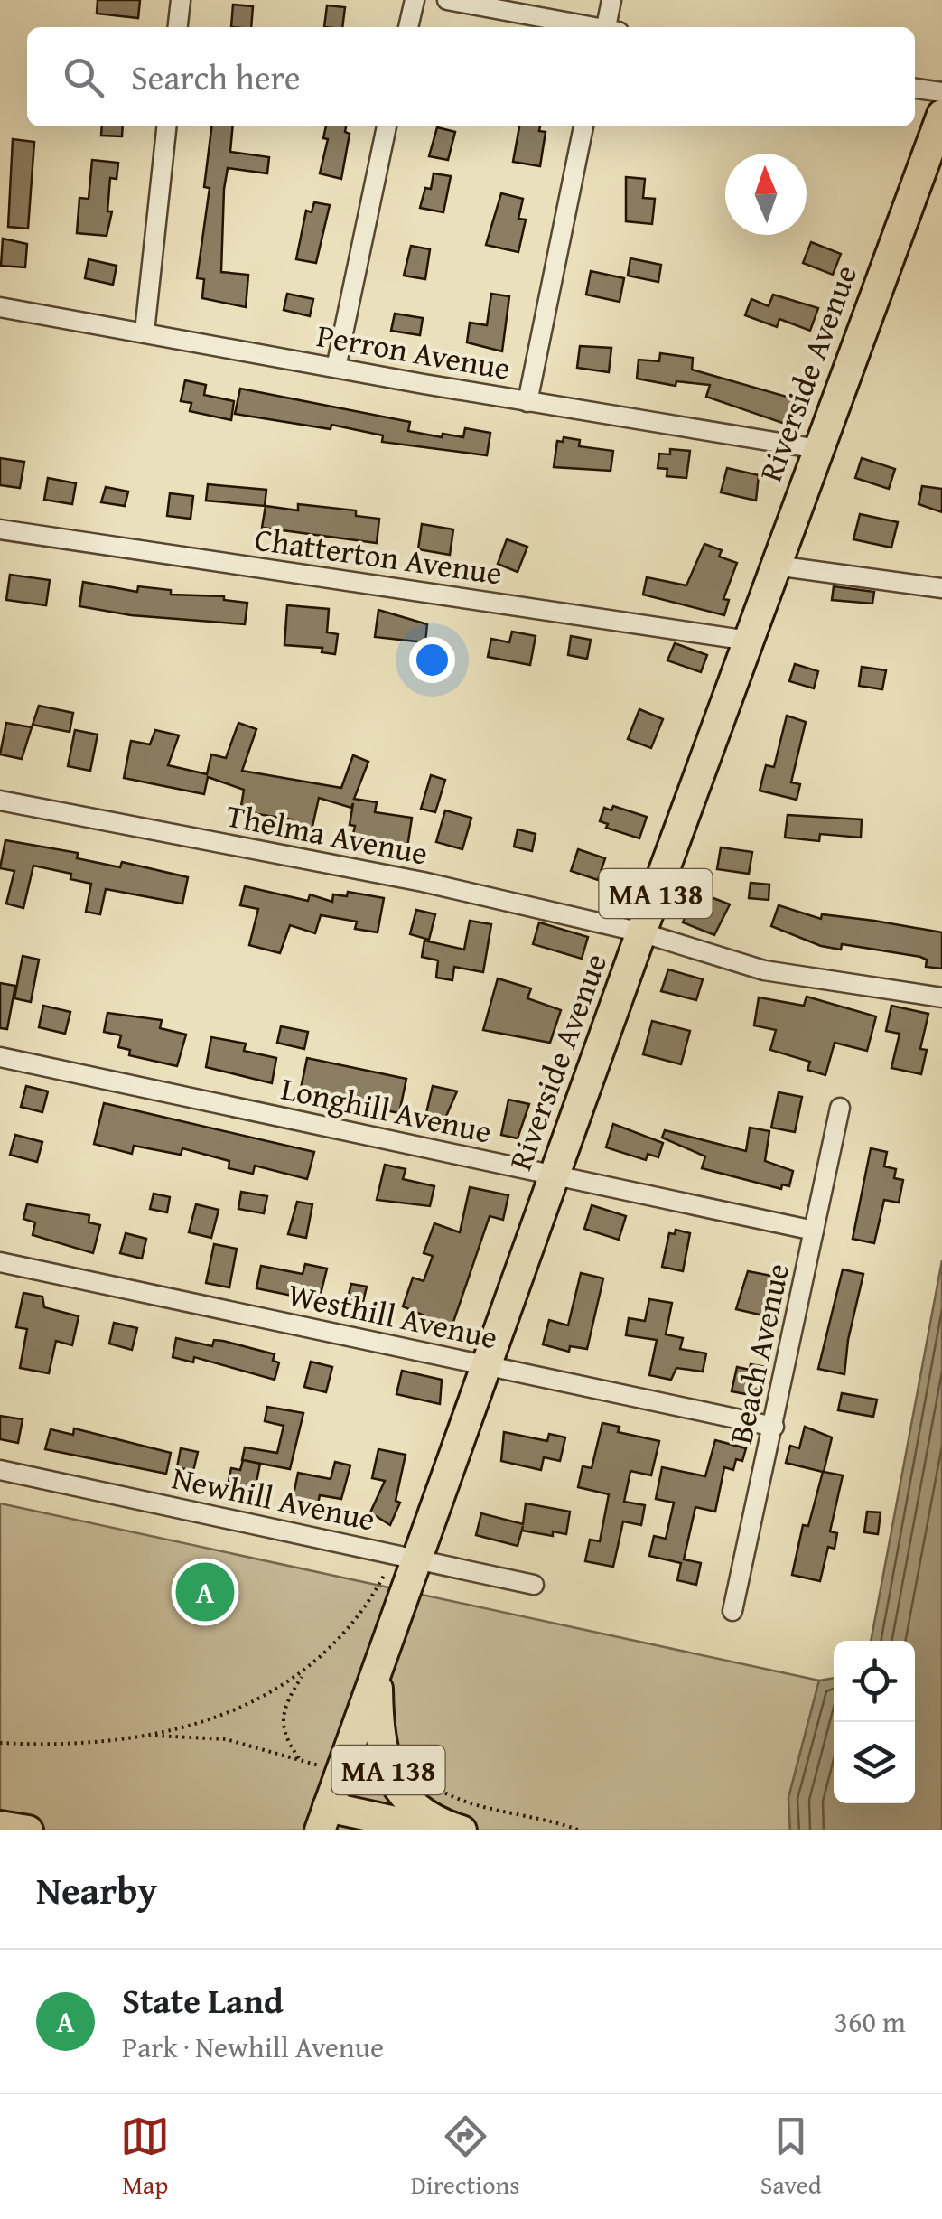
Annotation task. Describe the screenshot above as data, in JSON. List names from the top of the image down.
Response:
{
  "streets": {
    "main road": ["Riverside Avenue", "MA 138"],
    "street": [
      "Perron Avenue",
      "Chatterton Avenue",
      "Thelma Avenue",
      "Longhill Avenue",
      "Westhill Avenue",
      "Beach Avenue",
      "Newhill Avenue"
    ]
  },
  "crossings": [
    ["Perron Avenue", "Riverside Avenue"],
    ["Riverside Avenue", "Chatterton Avenue"],
    ["Riverside Avenue", "Thelma Avenue"],
    ["Riverside Avenue", "MA 138"],
    ["Riverside Avenue", "Longhill Avenue"],
    ["Riverside Avenue", "Westhill Avenue"],
    ["Riverside Avenue", "Newhill Avenue"],
    ["Longhill Avenue", "Beach Avenue"],
    ["Westhill Avenue", "Beach Avenue"]
  ],
  "north": "top",
  "page": {
    "search": "Search here",
    "pins": "A",
    "heading": "Nearby",
    "list": [
      {
        "mark": "A",
        "name": "State Land",
        "note": "Park · Newhill Avenue",
        "value": "360 m"
      }
    ],
    "nav": ["Map", "Directions", "Saved"]
  }
}
